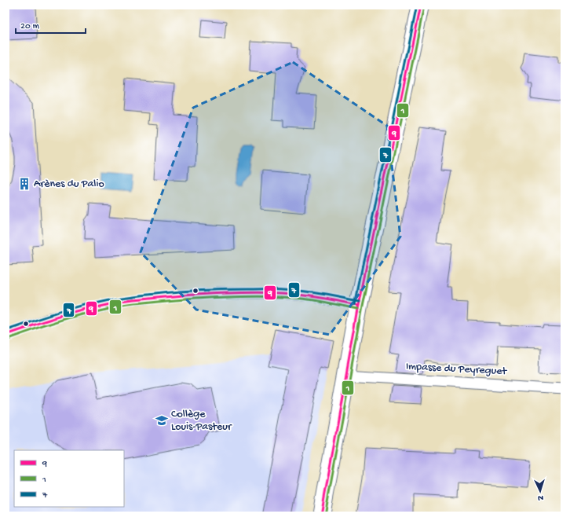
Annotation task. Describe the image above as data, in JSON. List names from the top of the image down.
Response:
{
  "streets": {
    "lane": ["Impasse du Peyreguet"]
  },
  "places": {
    "building": ["Arènes du Palio"],
    "school or university": ["Collège Louis-Pasteur"]
  },
  "lines": ["transit line 9", "transit line 7", "transit line 1"],
  "legend": ["9", "1", "7"],
  "scale_bar": "20 m",
  "north": "bottom"
}
